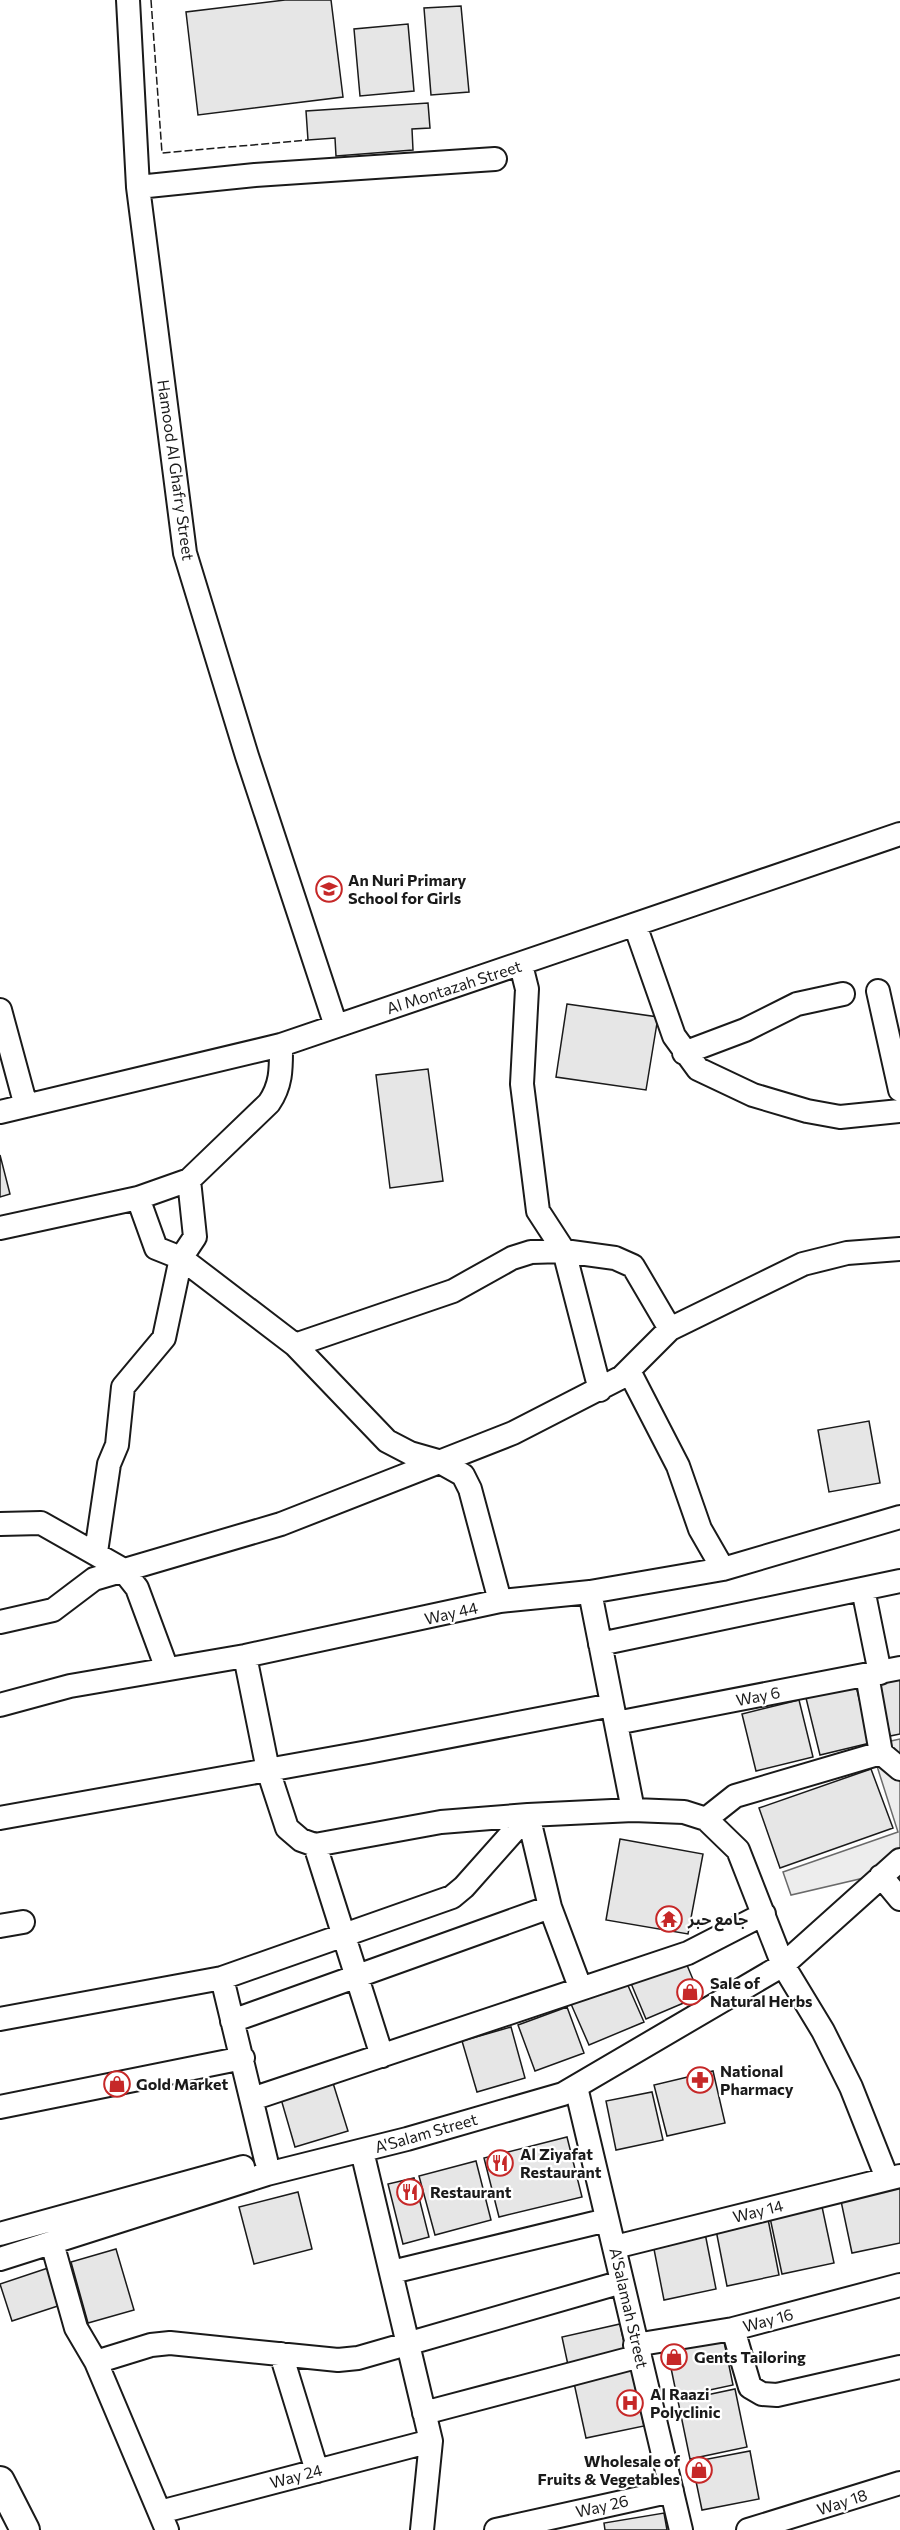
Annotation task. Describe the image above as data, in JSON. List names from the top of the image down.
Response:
{
  "streets": {
    "street": [
      "Hamood Al Ghafry Street",
      "Al Montazah Street",
      "Way 44",
      "Way 6",
      "A'Salam Street",
      "Way 14",
      "A'Salamah Street",
      "Way 16",
      "Way 24",
      "Way 18",
      "Way 26"
    ]
  },
  "crossings": [
    ["Hamood Al Ghafry Street", "Al Montazah Street"],
    ["A'Salam Street", "A'Salamah Street"],
    ["Way 14", "A'Salamah Street"],
    ["A'Salamah Street", "Way 16"],
    ["A'Salamah Street", "Way 26"]
  ],
  "places": {
    "school or university": ["An Nuri Primary School for Girls"],
    "temple": ["جامع حبر"],
    "shop": [
      "Sale of Natural Herbs",
      "Gold Market",
      "Gents Tailoring",
      "Wholesale of Fruits & Vegetables"
    ],
    "pharmacy": ["National Pharmacy"],
    "restaurant": ["Al Ziyafat Restaurant", "Restaurant"],
    "hospital": ["Al Raazi Polyclinic"]
  }
}
